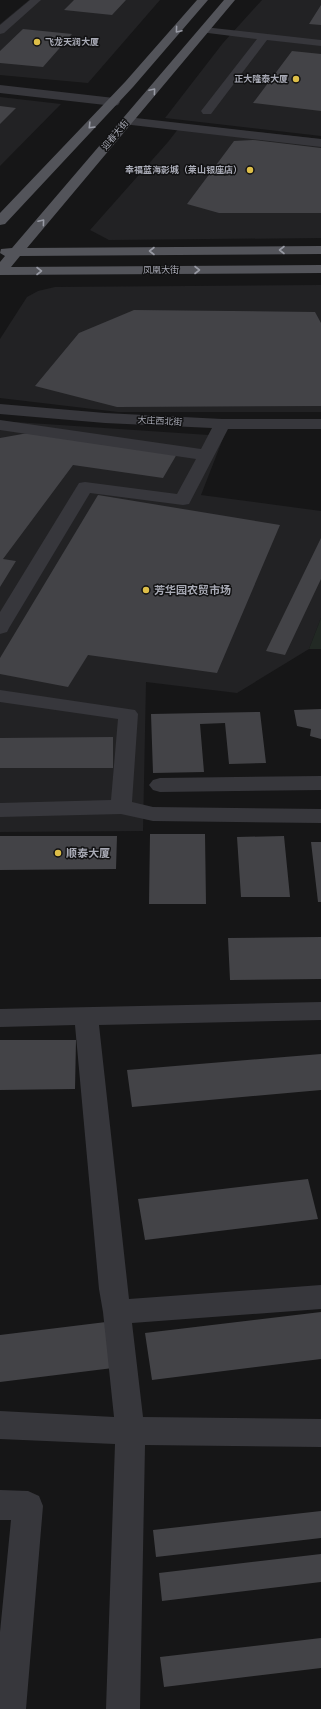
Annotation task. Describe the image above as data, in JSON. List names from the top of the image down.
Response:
{
  "streets": {
    "main road": ["迎春大街", "凤凰大街"],
    "street": ["大庄西北街"]
  },
  "crossings": [
    ["迎春大街", "凤凰大街"]
  ],
  "places": [
    "飞龙天润大厦",
    "正大隆泰大厦",
    "幸福蓝海影城（莱山银座店）",
    "芳华园农贸市场",
    "顺泰大厦"
  ]
}
